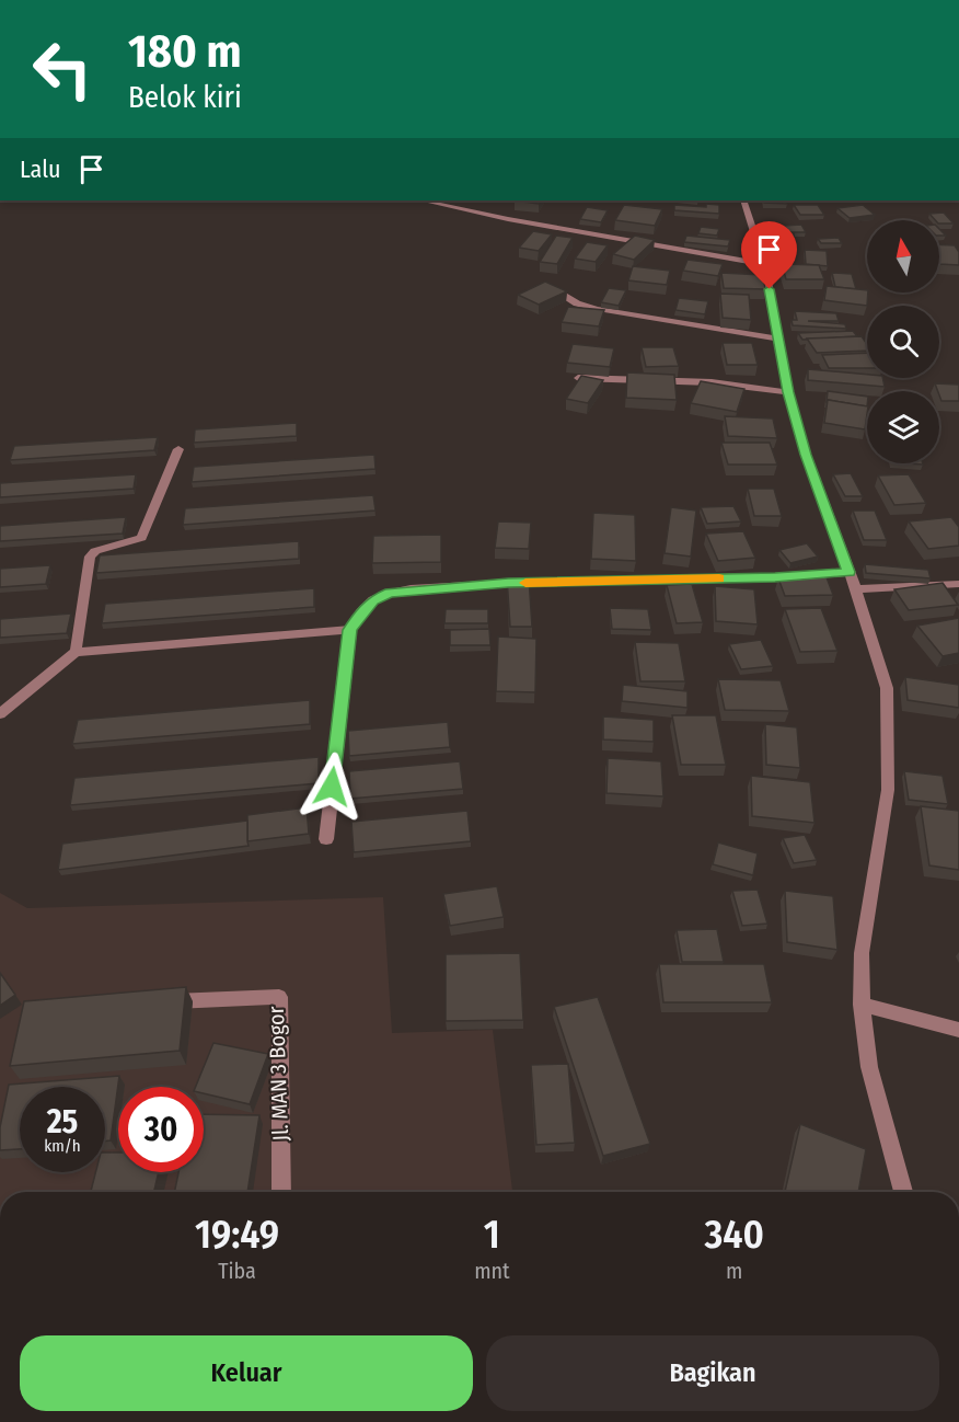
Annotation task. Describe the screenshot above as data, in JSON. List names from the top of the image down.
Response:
{
  "streets": {
    "street": ["Jl. MAN 3 Bogor"]
  },
  "north": "top",
  "page": {
    "turn": ["180 m", "Belok kiri"],
    "then": "Lalu",
    "speed": "25 km/h",
    "limit": "30",
    "eta": [
      "19:49",
      "Tiba",
      "1",
      "mnt",
      "340",
      "m"
    ],
    "buttons": ["Keluar", "Bagikan"]
  }
}
